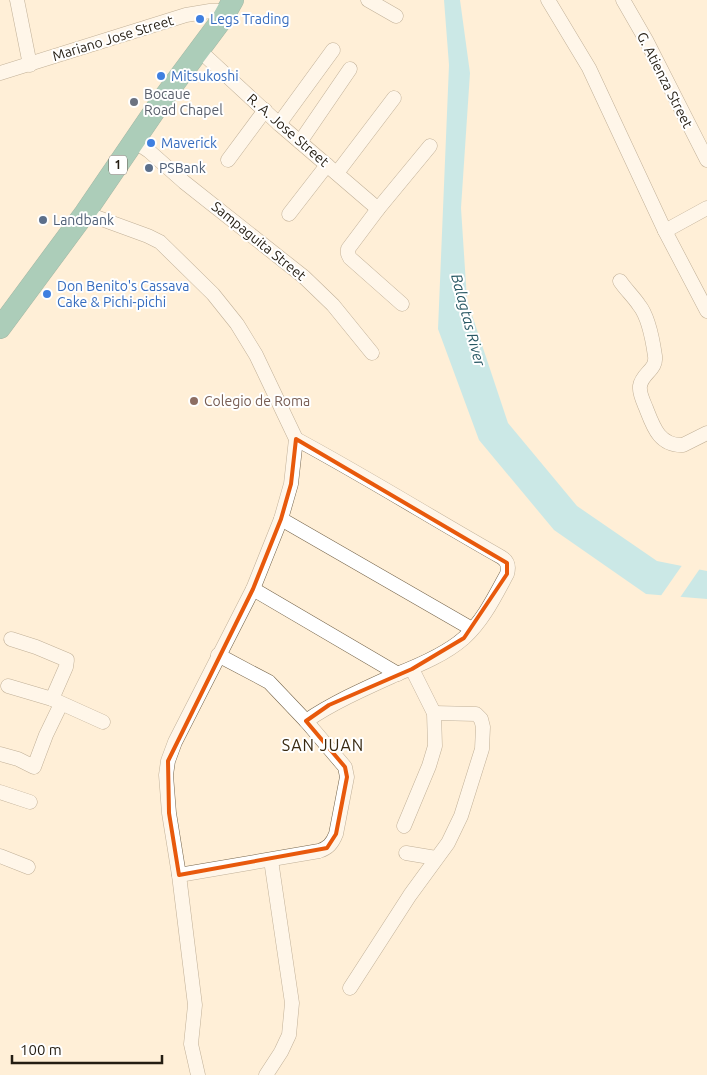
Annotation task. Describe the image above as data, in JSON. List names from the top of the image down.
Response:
{
  "streets": {
    "highway": ["1"],
    "street": [
      "Mariano Jose Street",
      "G. Atienza Street",
      "R. A. Jose Street",
      "Sampaguita Street"
    ]
  },
  "crossings": [
    ["Mariano Jose Street", "1"],
    ["R. A. Jose Street", "1"],
    ["1", "Sampaguita Street"]
  ],
  "districts": ["SAN JUAN"],
  "water": ["Balagtas River"],
  "places": [
    "Legs Trading",
    "Mitsukoshi",
    "Bocaue Road Chapel",
    "Maverick",
    "PSBank",
    "Landbank",
    "Don Benito's Cassava Cake & Pichi-pichi",
    "Colegio de Roma"
  ],
  "scale_bar": "100 m"
}
